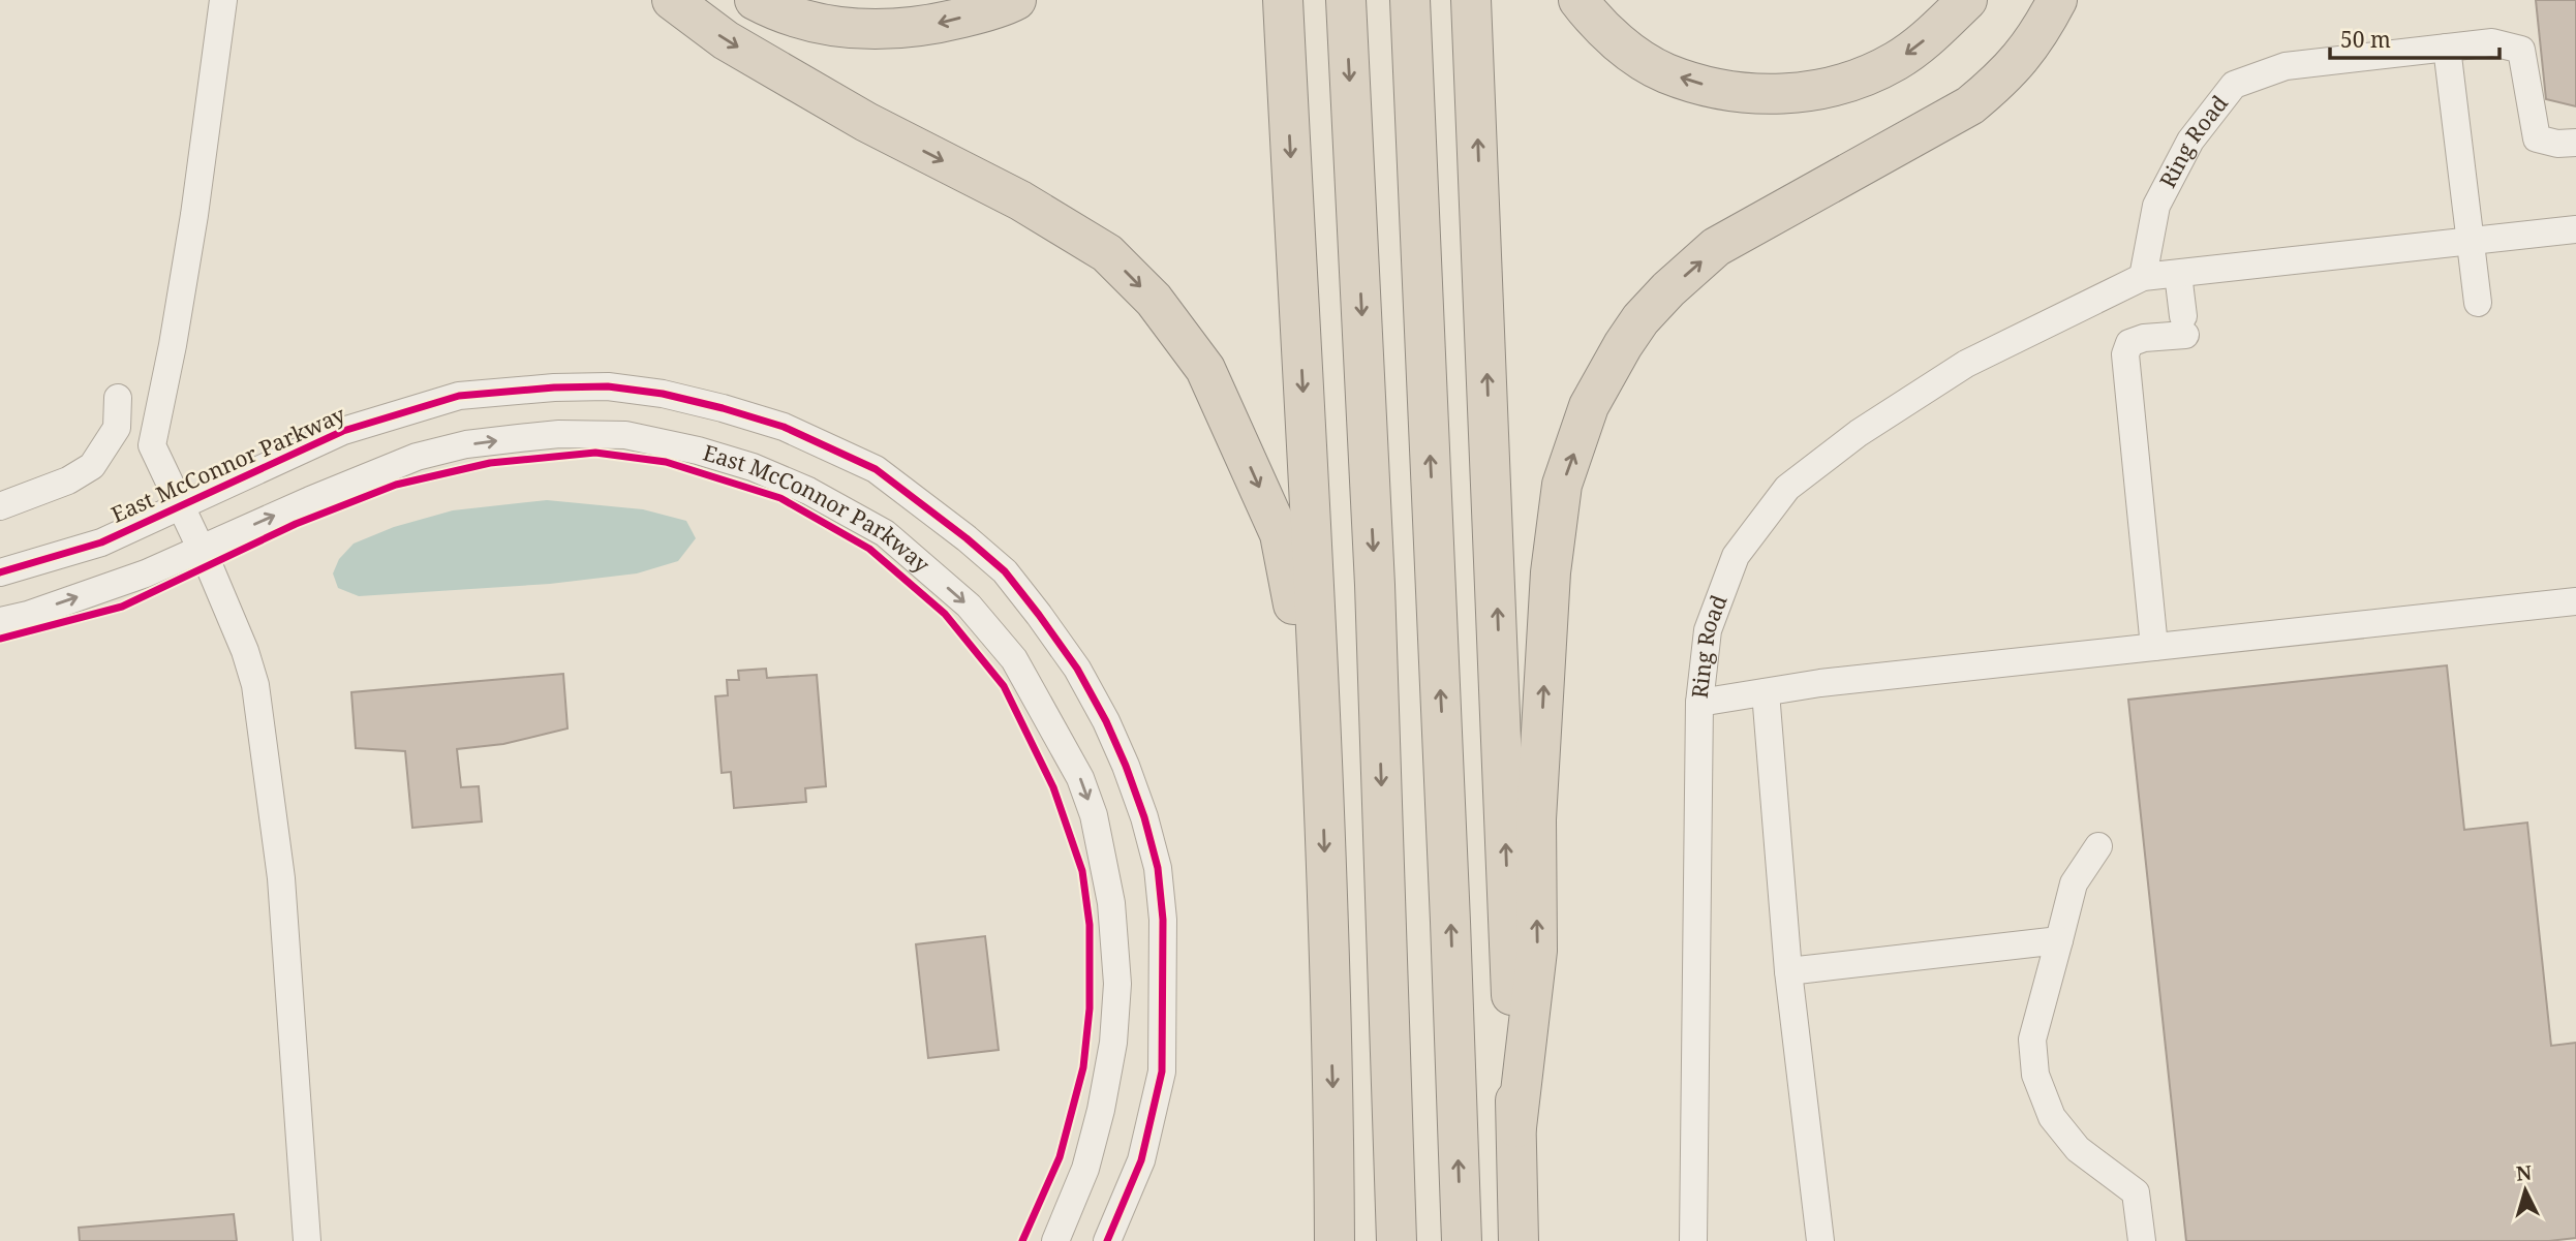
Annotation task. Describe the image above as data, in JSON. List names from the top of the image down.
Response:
{
  "streets": {
    "street": ["Ring Road", "East McConnor Parkway"]
  },
  "scale_bar": "50 m",
  "north": "top"
}
